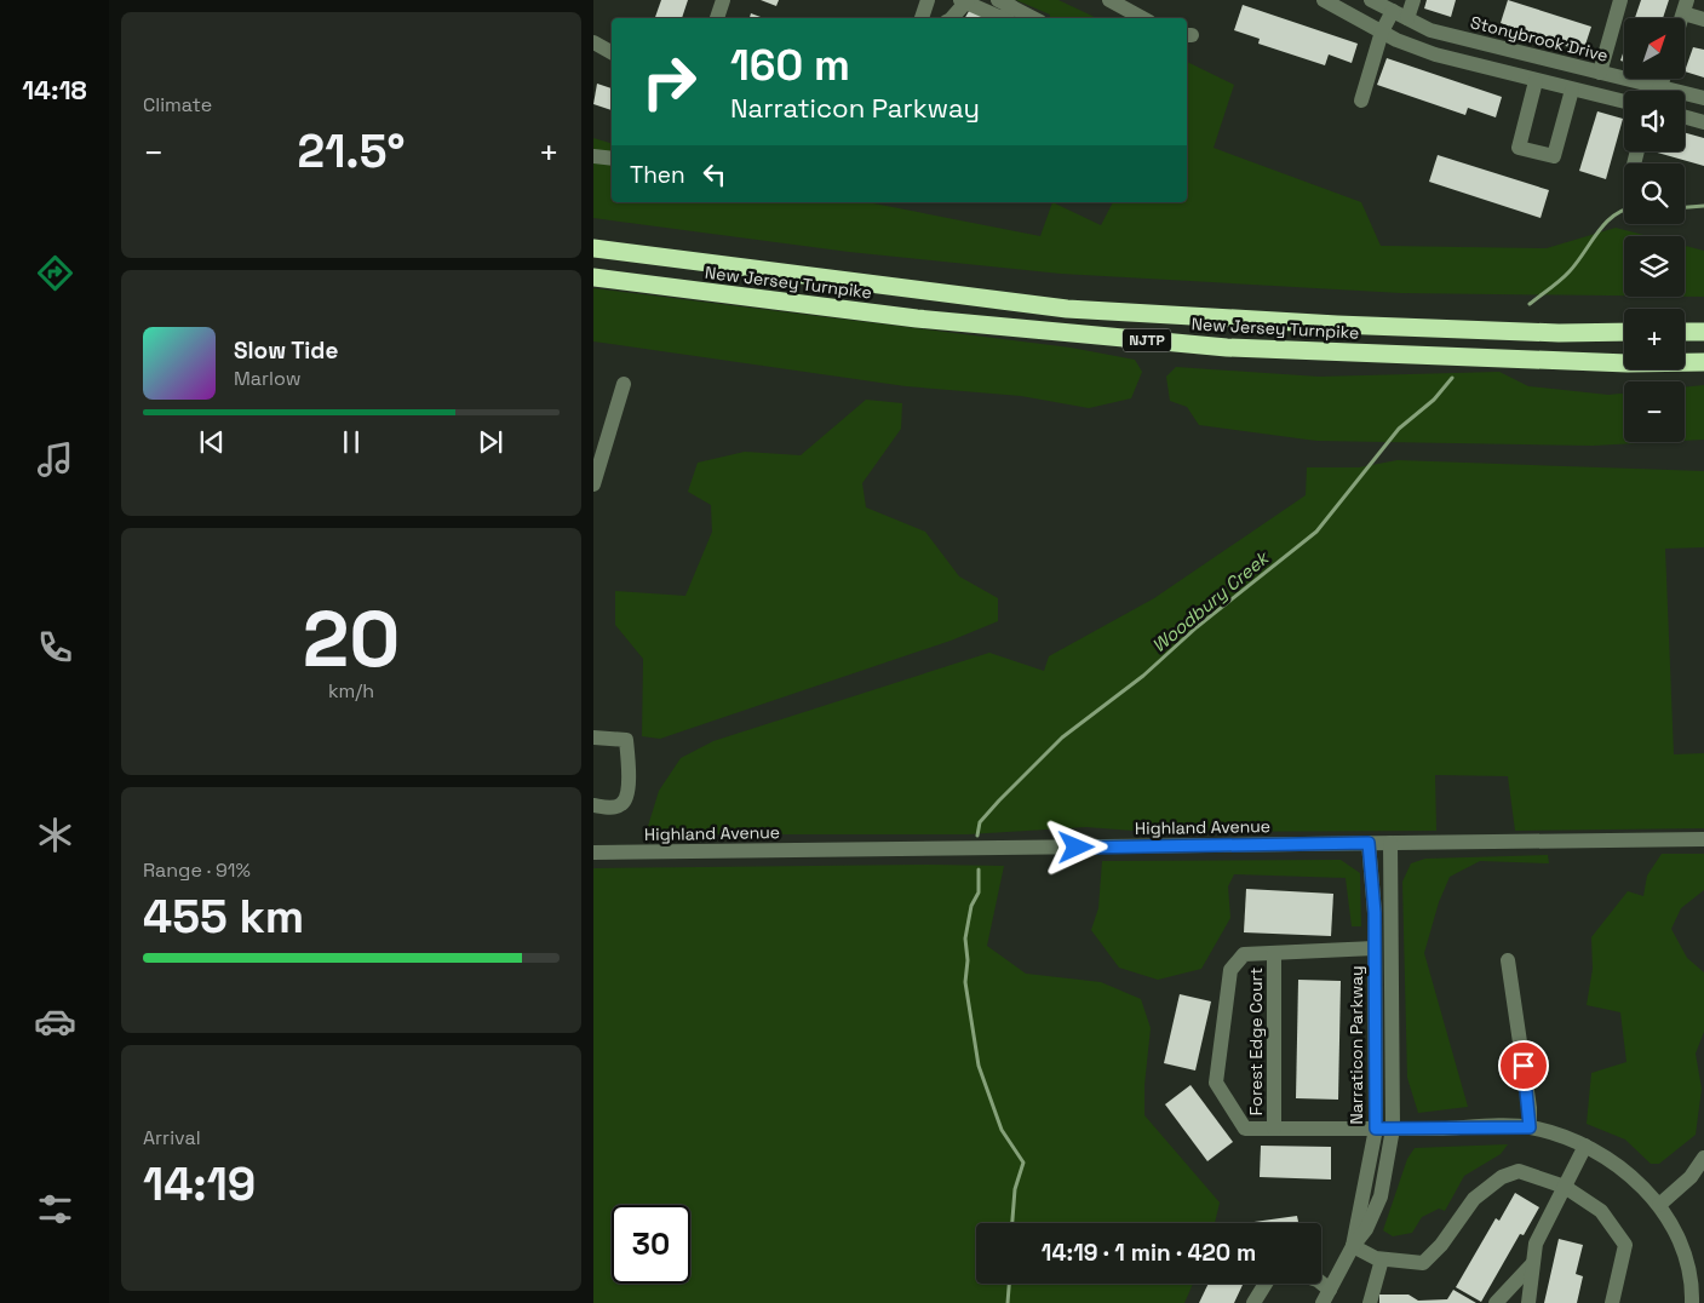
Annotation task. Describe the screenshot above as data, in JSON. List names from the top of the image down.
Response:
{
  "streets": {
    "highway": ["New Jersey Turnpike", "NJTP"],
    "street": [
      "Stonybrook Drive",
      "Highland Avenue",
      "Forest Edge Court",
      "Narraticon Parkway"
    ]
  },
  "crossings": [
    ["Highland Avenue", "Narraticon Parkway"],
    ["Forest Edge Court", "Narraticon Parkway"]
  ],
  "water": ["Woodbury Creek"],
  "north": "top right",
  "page": {
    "tabs": "14:18",
    "tile": [
      "Climate",
      ["20", "km/h"],
      ["Range · 91%", "455 km"],
      ["Arrival", "14:19"]
    ],
    "map_buttons": ["+", "−"],
    "turn": ["160 m", "Narraticon Parkway"],
    "heat": ["−", "21.5°", "+"],
    "then": "Then",
    "song": ["Slow Tide", "Marlow"],
    "limit": "30",
    "trip": "14:19 · 1 min · 420 m"
  }
}
